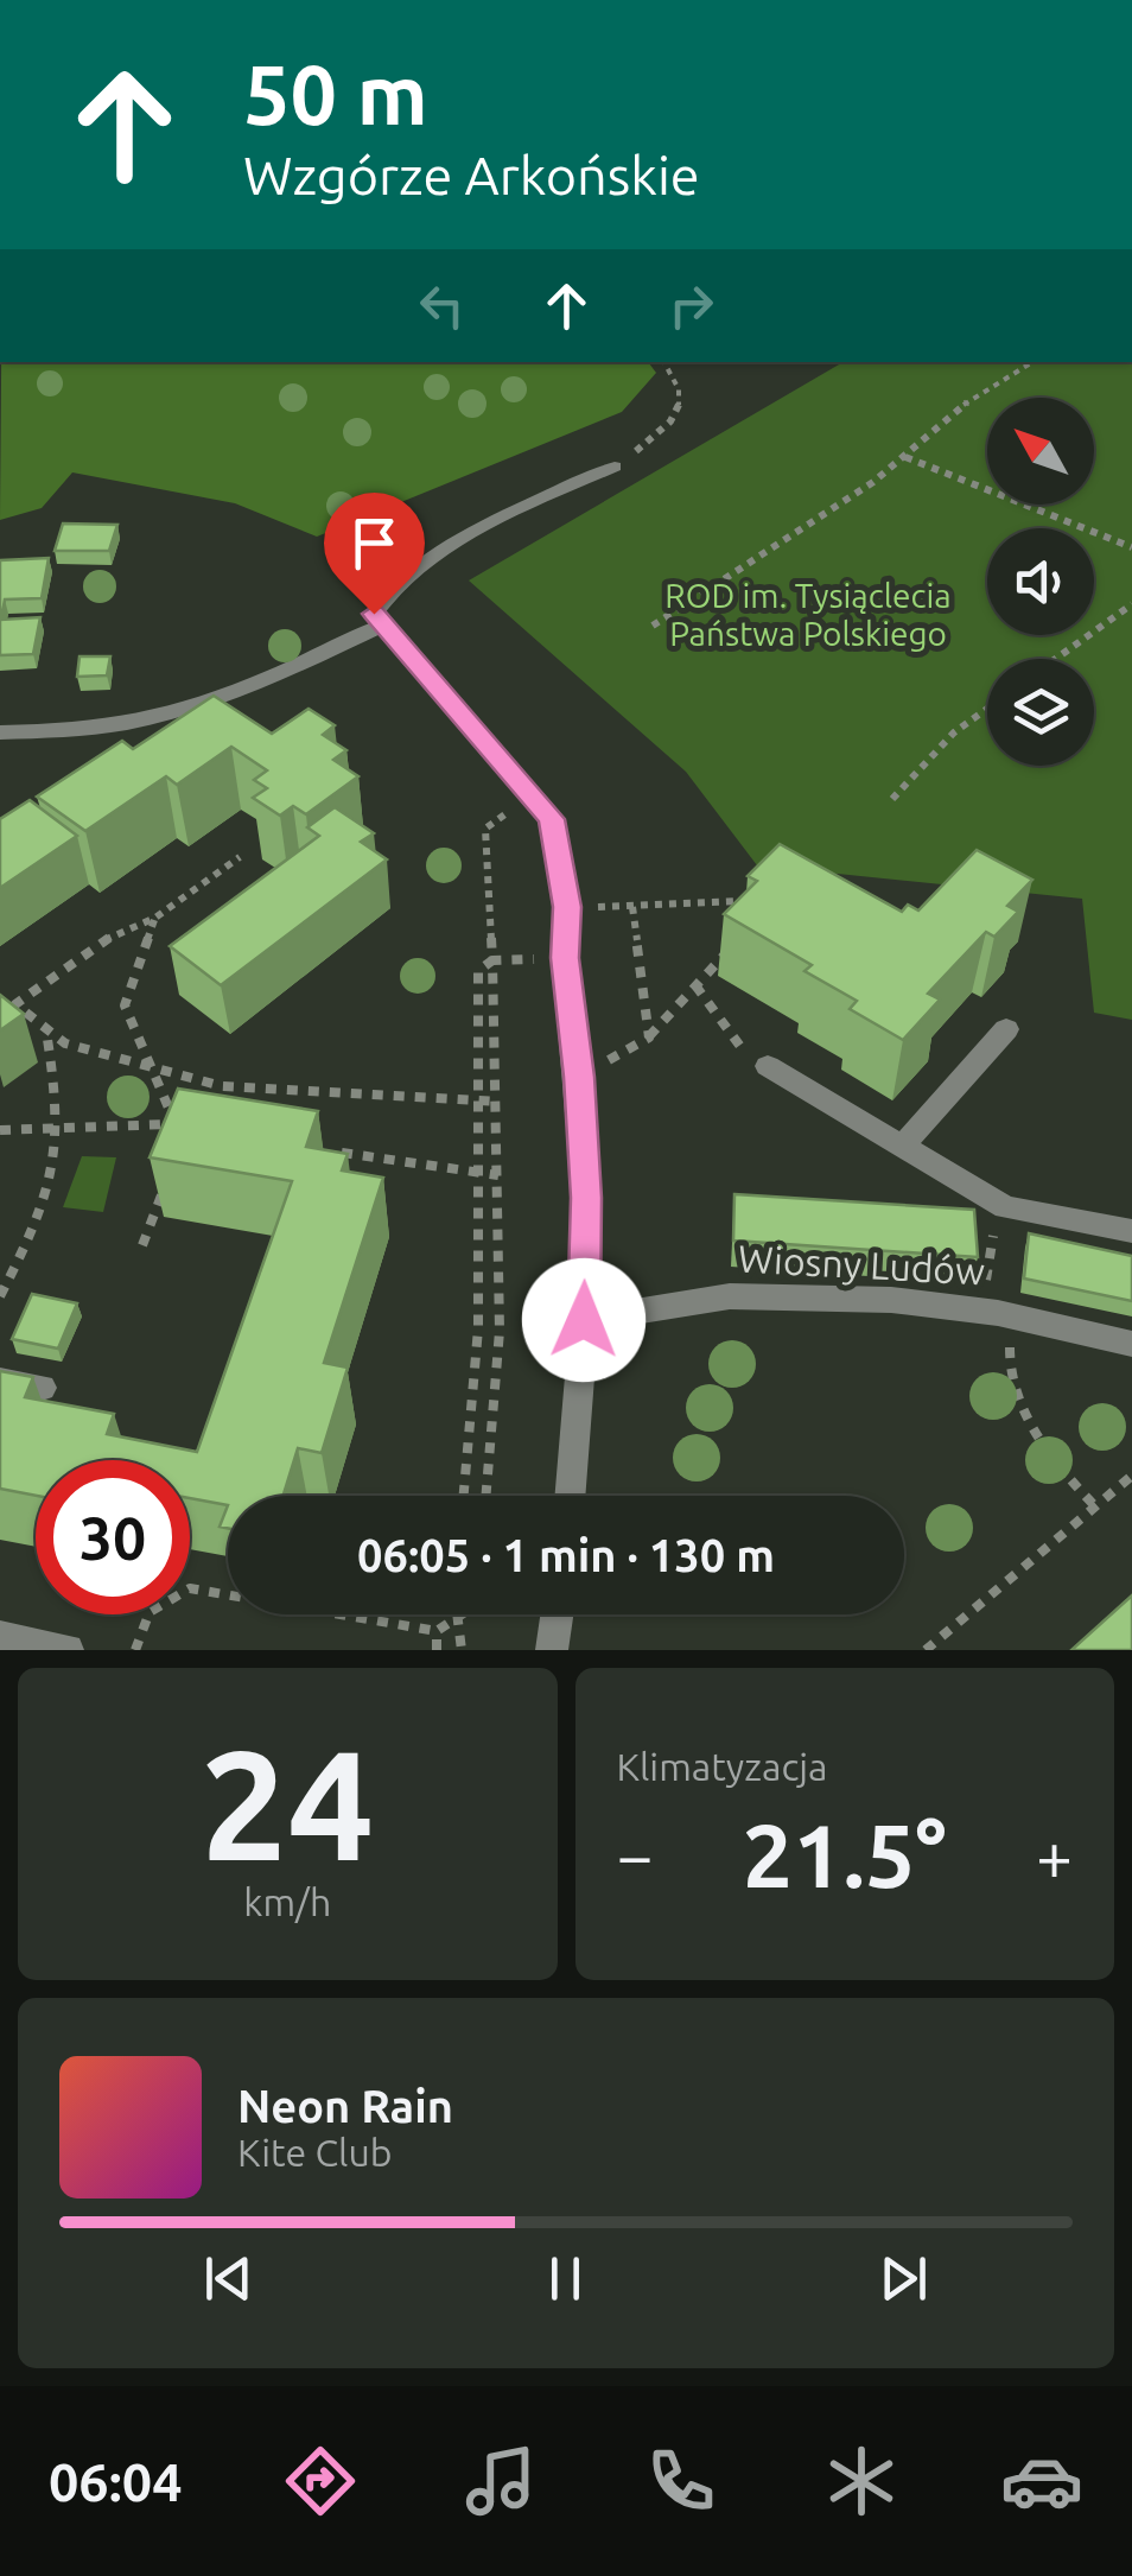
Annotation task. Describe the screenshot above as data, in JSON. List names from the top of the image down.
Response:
{
  "streets": {
    "street": ["Wiosny Ludów"]
  },
  "parks": ["ROD im. Tysiąclecia Państwa Polskiego"],
  "north": "top left",
  "page": {
    "turn": ["50 m", "Wzgórze Arkońskie"],
    "limit": "30",
    "trip": "06:05 · 1 min · 130 m",
    "tile": [
      ["24", "km/h"],
      "Klimatyzacja"
    ],
    "heat": ["−", "21.5°", "+"],
    "song": ["Neon Rain", "Kite Club"],
    "tabs": "06:04"
  }
}
